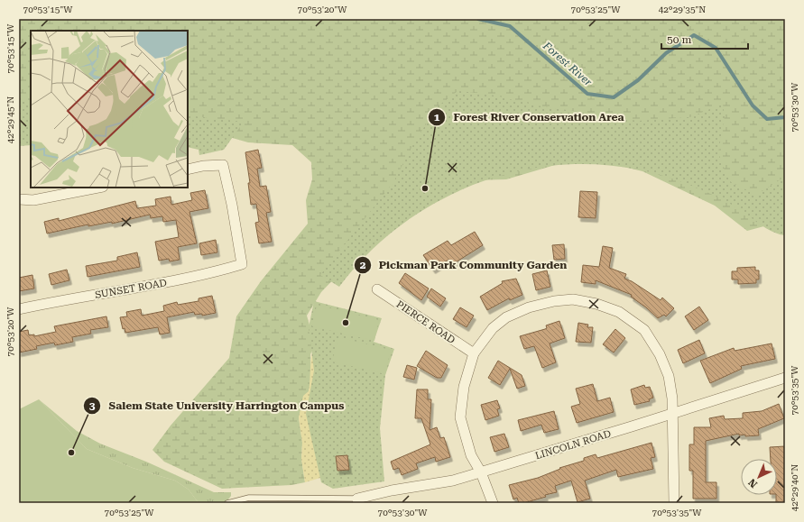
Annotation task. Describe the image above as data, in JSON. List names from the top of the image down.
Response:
{
  "streets": {
    "street": ["SUNSET ROAD", "PIERCE ROAD", "LINCOLN ROAD"]
  },
  "water": ["Forest River"],
  "places": ["Forest River Conservation Area", "Pickman Park Community Garden", "Salem State University Harrington Campus"],
  "scale_bar": "50 m",
  "north": "bottom left",
  "coordinates": [
    "70°53'15\"W",
    "70°53'20\"W",
    "70°53'25\"W",
    "42°29'35\"N",
    "70°53'30\"W",
    "42°29'45\"N",
    "70°53'35\"W",
    "42°29'40\"N"
  ]
}
